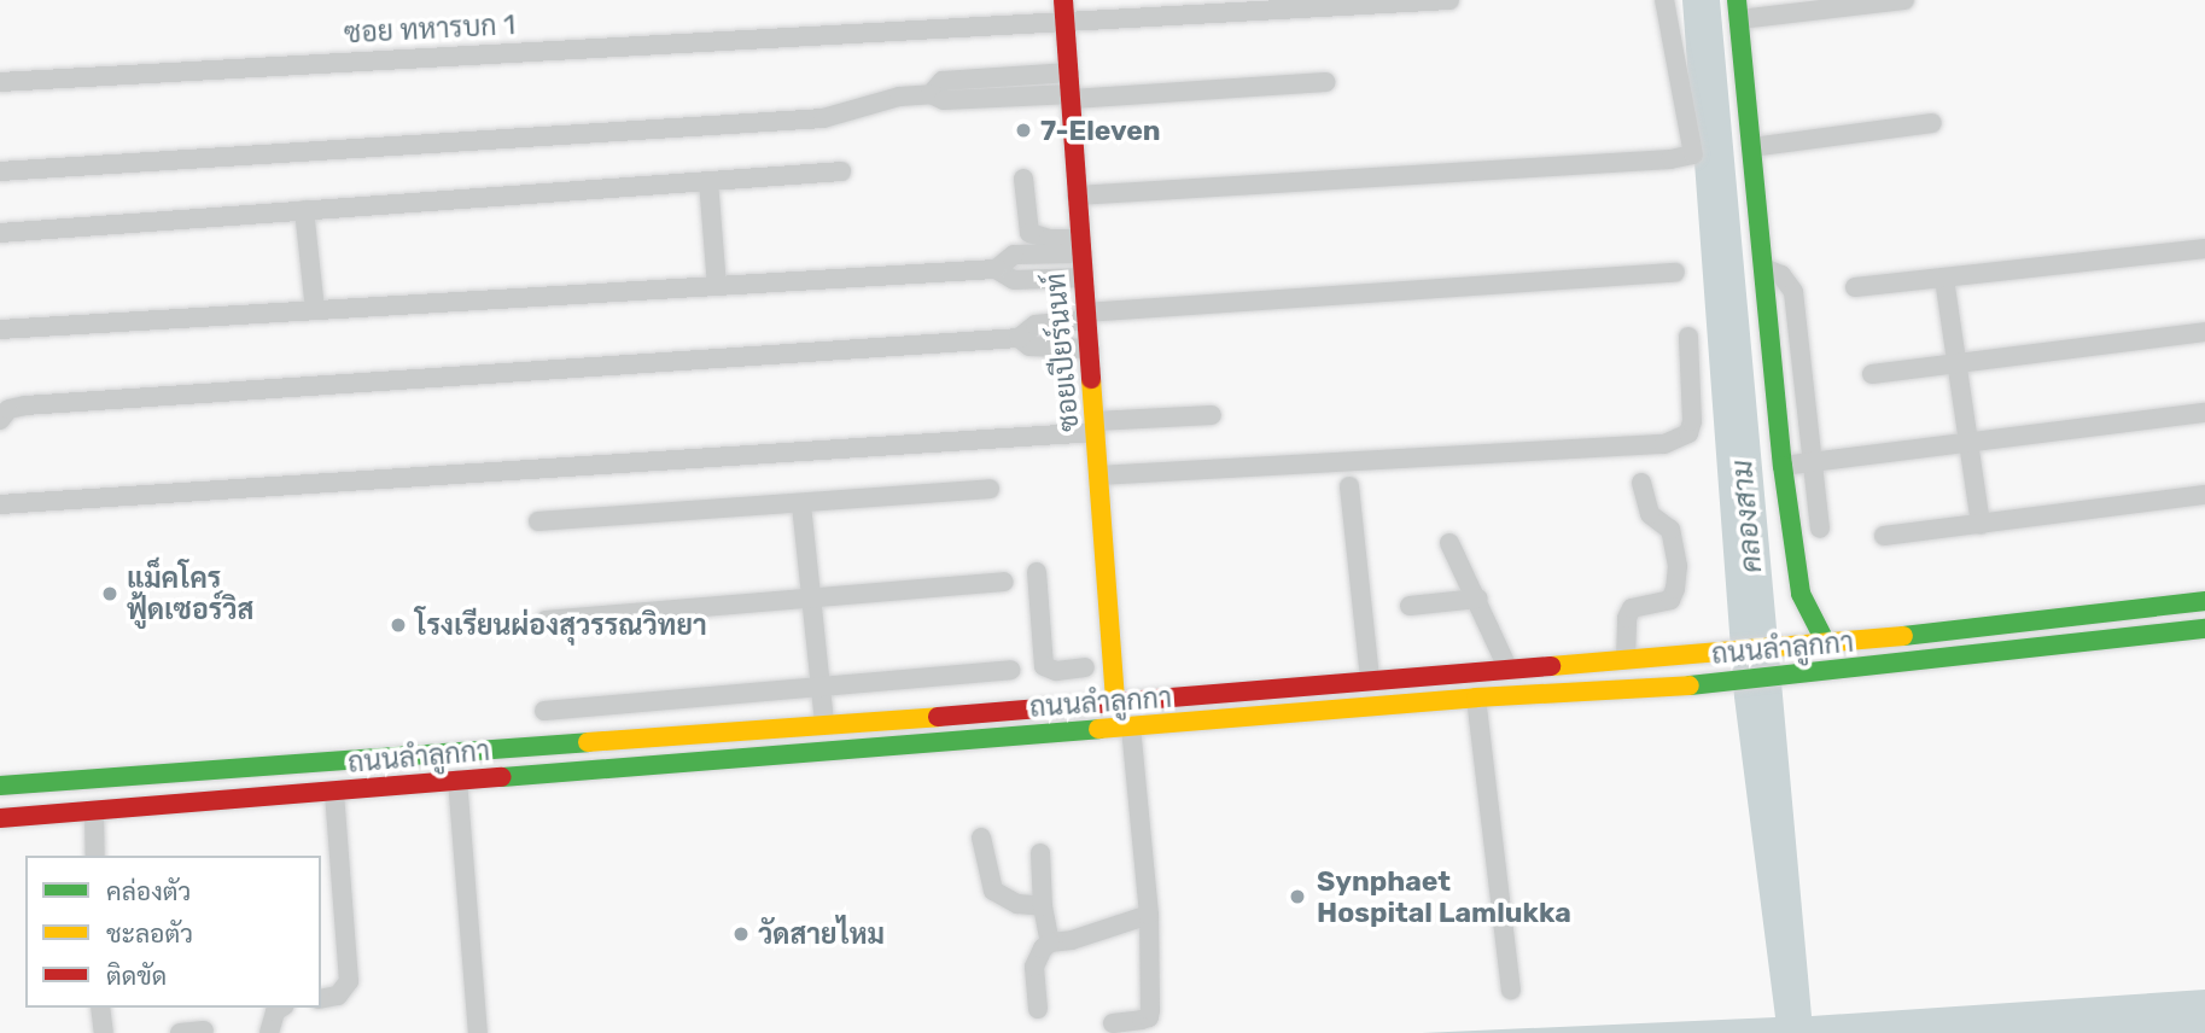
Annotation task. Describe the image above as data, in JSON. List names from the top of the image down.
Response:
{
  "streets": {
    "main road": ["ซอยเปียร์นนท์", "ถนนลำลูกกา"],
    "street": ["ซอย ทหารบก 1"]
  },
  "crossings": [
    ["ซอย ทหารบก 1", "ซอยเปียร์นนท์"],
    ["ซอยเปียร์นนท์", "ถนนลำลูกกา"]
  ],
  "water": ["คลองสาม"],
  "places": [
    "7-Eleven",
    "แม็คโคร ฟู้ดเซอร์วิส",
    "โรงเรียนผ่องสุวรรณวิทยา",
    "Synphaet Hospital Lamlukka",
    "วัดสายไหม"
  ],
  "legend": ["คล่องตัว", "ชะลอตัว", "ติดขัด"]
}
